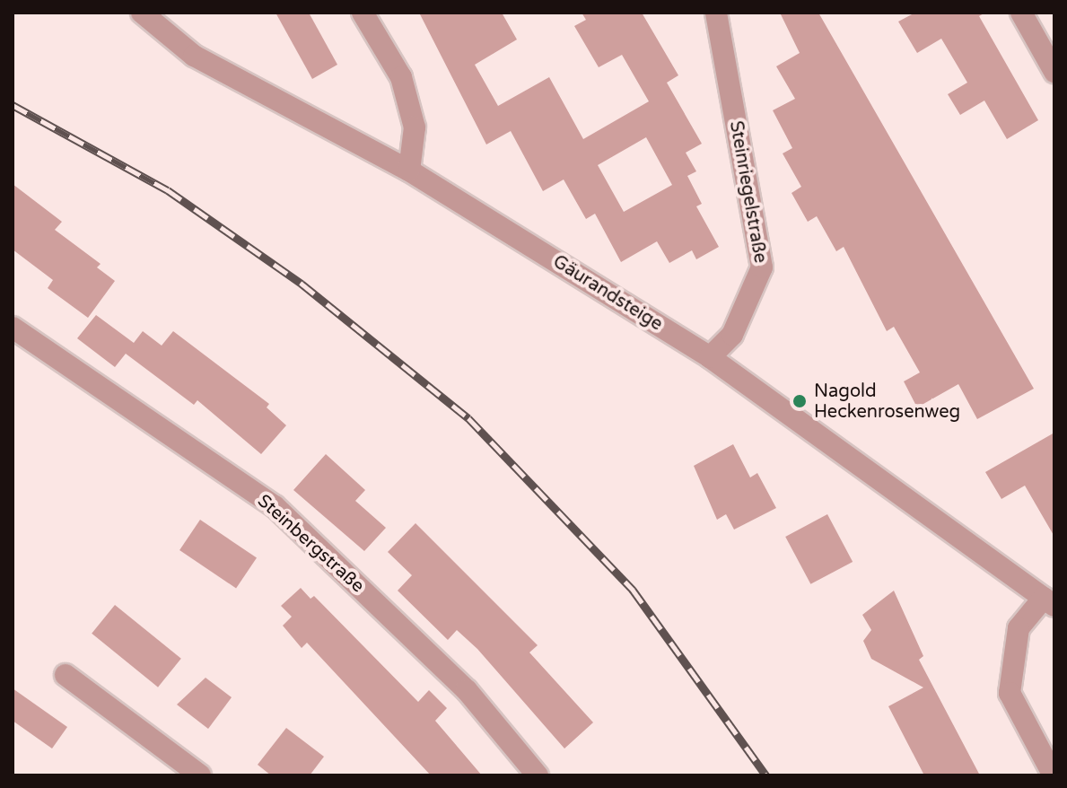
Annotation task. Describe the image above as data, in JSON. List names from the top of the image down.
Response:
{
  "streets": {
    "street": ["Steinriegelstraße", "Gäurandsteige", "Steinbergstraße"]
  },
  "crossings": [
    ["Steinriegelstraße", "Gäurandsteige"]
  ],
  "places": ["Nagold Heckenrosenweg"]
}
